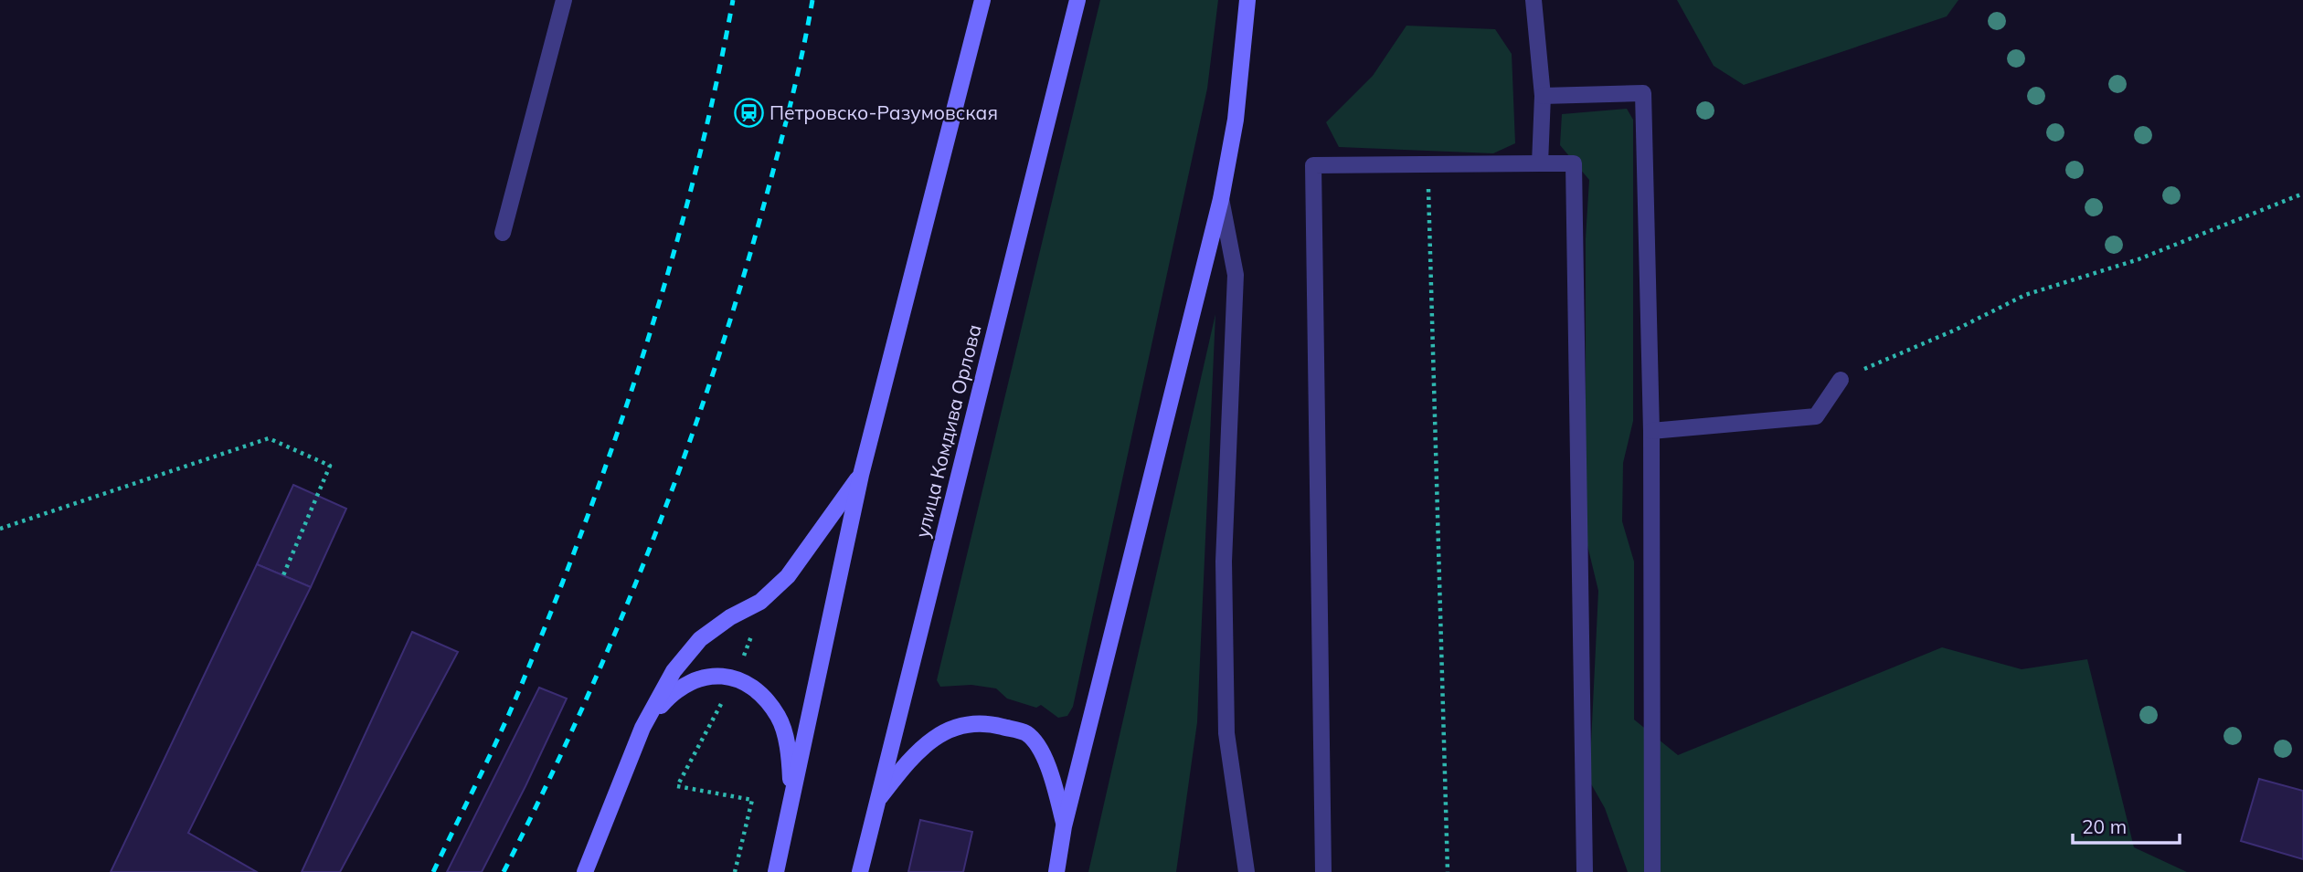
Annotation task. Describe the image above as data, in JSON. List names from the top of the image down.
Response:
{
  "streets": {
    "street": ["улица Комдива Орлова"]
  },
  "places": {
    "station": ["Петровско-Разумовская"]
  },
  "scale_bar": "20 m"
}
